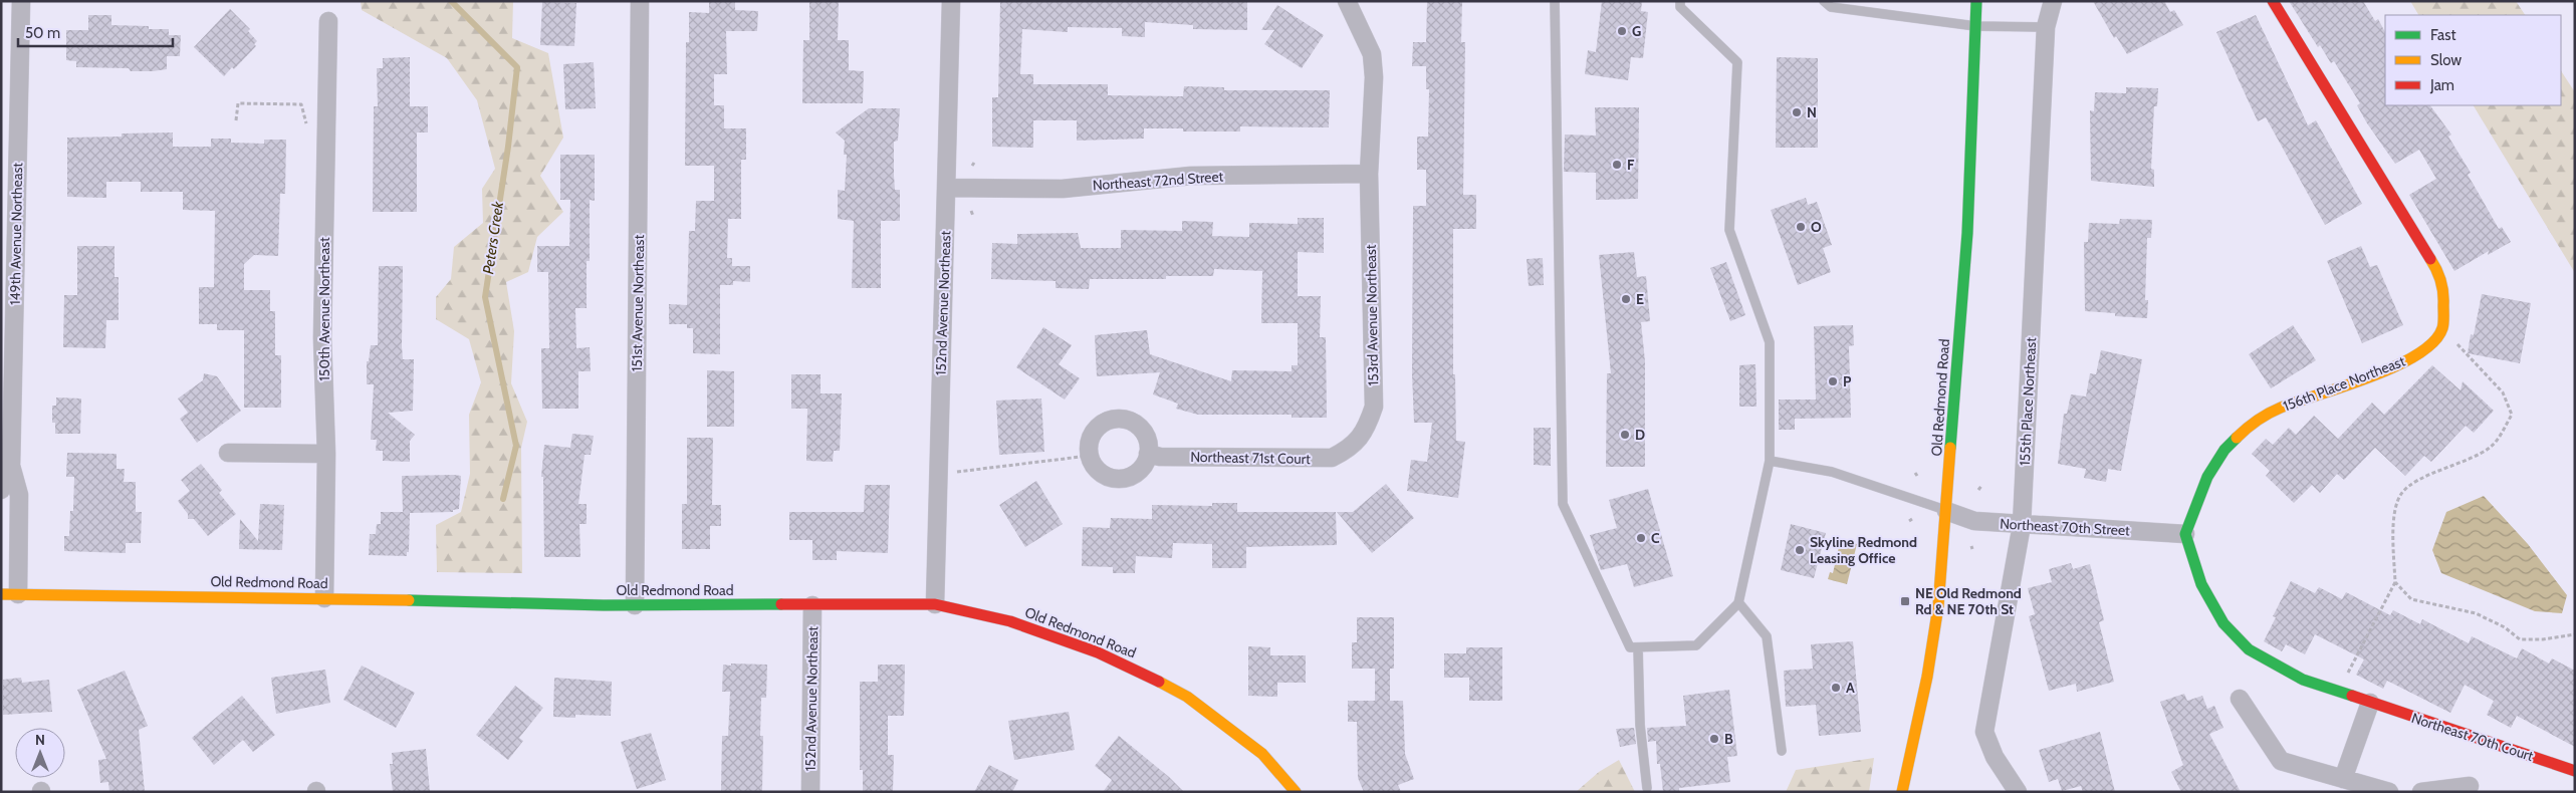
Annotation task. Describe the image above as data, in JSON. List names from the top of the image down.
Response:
{
  "streets": {
    "main road": ["156th Place Northeast", "Old Redmond Road", "Northeast 70th Court"],
    "street": [
      "Northeast 72nd Street",
      "149th Avenue Northeast",
      "151st Avenue Northeast",
      "152nd Avenue Northeast",
      "150th Avenue Northeast",
      "153rd Avenue Northeast",
      "155th Place Northeast",
      "Northeast 71st Court",
      "Northeast 70th Street"
    ]
  },
  "crossings": [
    ["Northeast 72nd Street", "152nd Avenue Northeast"],
    ["Northeast 72nd Street", "153rd Avenue Northeast"],
    ["149th Avenue Northeast", "Old Redmond Road"],
    ["151st Avenue Northeast", "Old Redmond Road"],
    ["152nd Avenue Northeast", "Old Redmond Road"],
    ["150th Avenue Northeast", "Old Redmond Road"],
    ["153rd Avenue Northeast", "Northeast 71st Court"],
    ["156th Place Northeast", "Northeast 70th Street"],
    ["Old Redmond Road", "Northeast 70th Street"],
    ["155th Place Northeast", "Northeast 70th Street"]
  ],
  "water": ["Peters Creek"],
  "places": {
    "other": [
      "G",
      "N",
      "F",
      "O",
      "E",
      "P",
      "D",
      "C",
      "Skyline Redmond Leasing Office",
      "A",
      "B"
    ],
    "transit": ["NE Old Redmond Rd & NE 70th St"]
  },
  "legend": ["Fast", "Slow", "Jam"],
  "scale_bar": "50 m",
  "north": "top"
}
